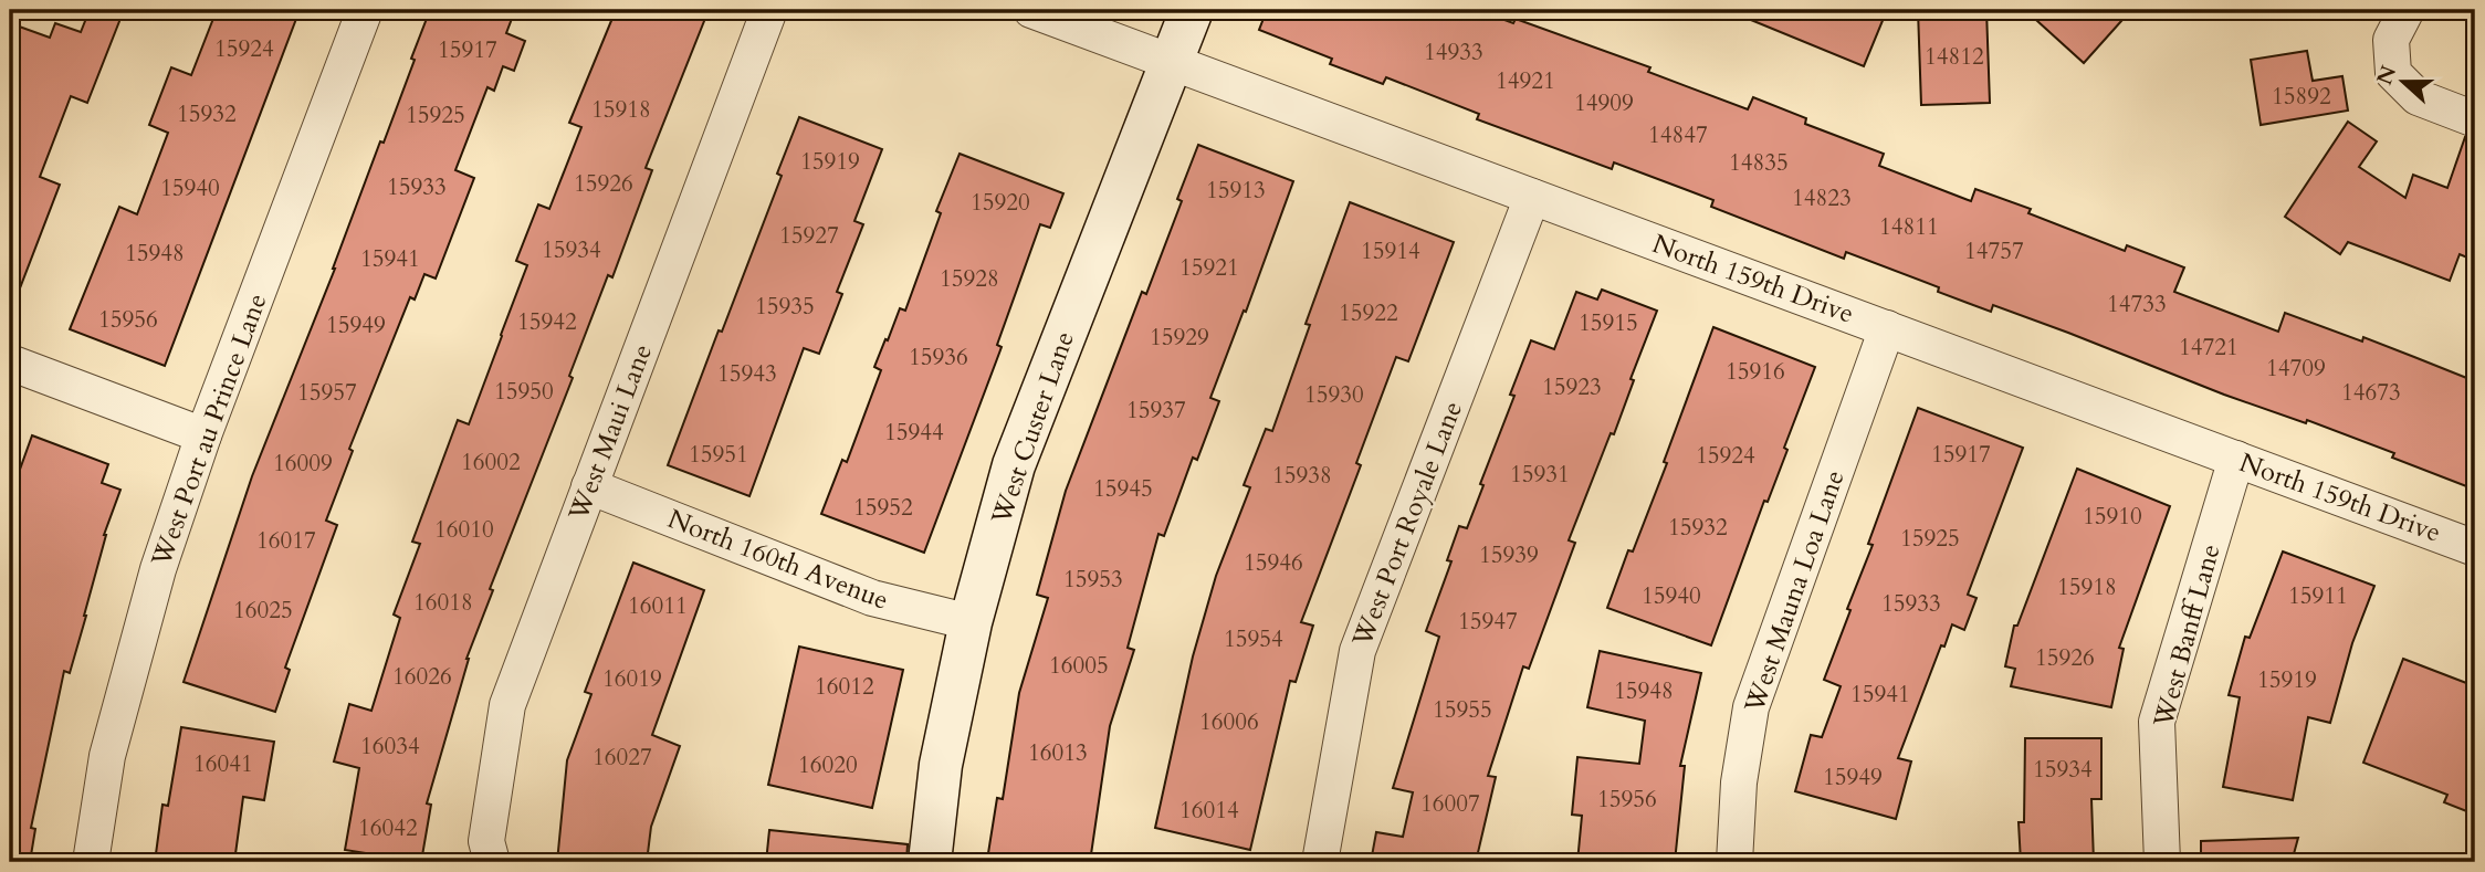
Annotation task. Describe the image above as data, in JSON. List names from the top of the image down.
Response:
{
  "streets": {
    "street": [
      "North 159th Drive",
      "West Custer Lane",
      "West Port au Prince Lane",
      "West Maui Lane",
      "West Port Royale Lane",
      "North 160th Avenue",
      "West Mauna Loa Lane",
      "West Banff Lane"
    ]
  },
  "crossings": [
    ["North 159th Drive", "West Custer Lane"],
    ["North 159th Drive", "West Port Royale Lane"],
    ["North 159th Drive", "West Mauna Loa Lane"],
    ["North 159th Drive", "West Banff Lane"],
    ["West Custer Lane", "North 160th Avenue"],
    ["West Maui Lane", "North 160th Avenue"]
  ],
  "house_numbers": [
    "15924",
    "15917",
    "14933",
    "14812",
    "14921",
    "15892",
    "14909",
    "15918",
    "15932",
    "15925",
    "14847",
    "15919",
    "14835",
    "15926",
    "15933",
    "15940",
    "15913",
    "14823",
    "15920",
    "14811",
    "15927",
    "15934",
    "15914",
    "14757",
    "15948",
    "15941",
    "15921",
    "15928",
    "14733",
    "15935",
    "15922",
    "15956",
    "15942",
    "15915",
    "15949",
    "15929",
    "14721",
    "15936",
    "14709",
    "15916",
    "15943",
    "15923",
    "15950",
    "15957",
    "14673",
    "15930",
    "15937",
    "15944",
    "15951",
    "15917",
    "15924",
    "16002",
    "16009",
    "15931",
    "15938",
    "15945",
    "15952",
    "15910",
    "15932",
    "16010",
    "15925",
    "16017",
    "15939",
    "15946",
    "15953",
    "15918",
    "15940",
    "15911",
    "16018",
    "15933",
    "16011",
    "16025",
    "15947",
    "15954",
    "15926",
    "16005",
    "16026",
    "16019",
    "15919",
    "16012",
    "15948",
    "15941",
    "15955",
    "16006",
    "16034",
    "16013",
    "16027",
    "16041",
    "16020",
    "15934",
    "15949",
    "15956",
    "16007",
    "16014",
    "16042"
  ],
  "north": "left"
}
